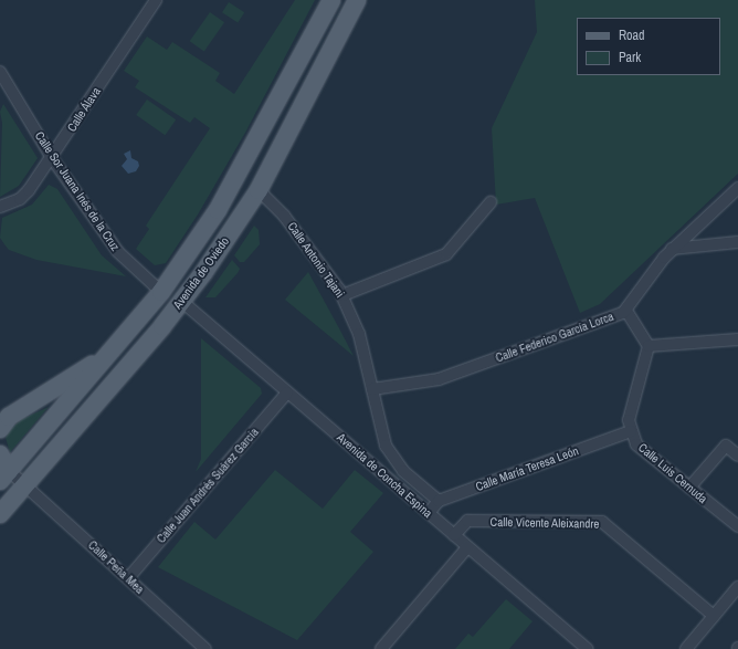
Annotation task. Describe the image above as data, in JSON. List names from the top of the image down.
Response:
{
  "streets": {
    "main road": ["Avenida de Oviedo"],
    "street": [
      "Calle Álava",
      "Calle Sor Juana Inés de la Cruz",
      "Calle Antonio Tajani",
      "Calle Federico García Lorca",
      "Calle María Teresa León",
      "Calle Luis Cernuda",
      "Avenida de Concha Espina",
      "Calle Juan Andrés Suárez García",
      "Calle Vicente Aleixandre",
      "Calle Peña Mea"
    ]
  },
  "crossings": [
    ["Calle Álava", "Calle Sor Juana Inés de la Cruz"],
    ["Calle Sor Juana Inés de la Cruz", "Avenida de Oviedo"],
    ["Calle Antonio Tajani", "Avenida de Oviedo"],
    ["Calle Antonio Tajani", "Calle Federico García Lorca"],
    ["Calle Antonio Tajani", "Calle María Teresa León"],
    ["Avenida de Oviedo", "Avenida de Concha Espina"],
    ["Avenida de Oviedo", "Calle Peña Mea"],
    ["Calle María Teresa León", "Calle Luis Cernuda"],
    ["Avenida de Concha Espina", "Calle Juan Andrés Suárez García"],
    ["Avenida de Concha Espina", "Calle Vicente Aleixandre"],
    ["Calle Juan Andrés Suárez García", "Calle Peña Mea"]
  ],
  "legend": ["Road", "Park"]
}
